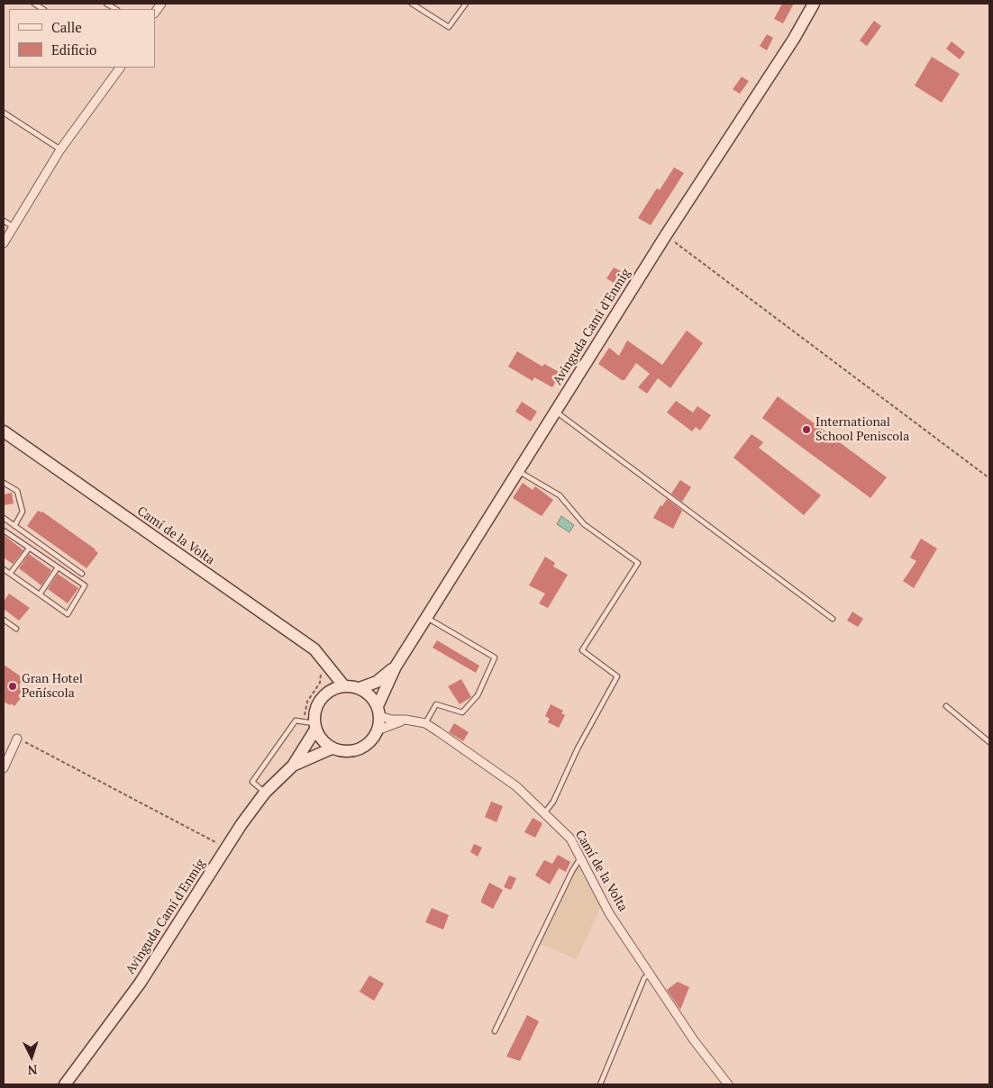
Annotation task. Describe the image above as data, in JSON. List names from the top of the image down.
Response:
{
  "streets": {
    "street": ["Avinguda Camí d'Enmig", "Camí de la Volta"]
  },
  "crossings": [
    ["Avinguda Camí d'Enmig", "Camí de la Volta"]
  ],
  "places": ["International School Peniscola", "Gran Hotel Peñíscola"],
  "legend": ["Calle", "Edificio"],
  "north": "bottom"
}
